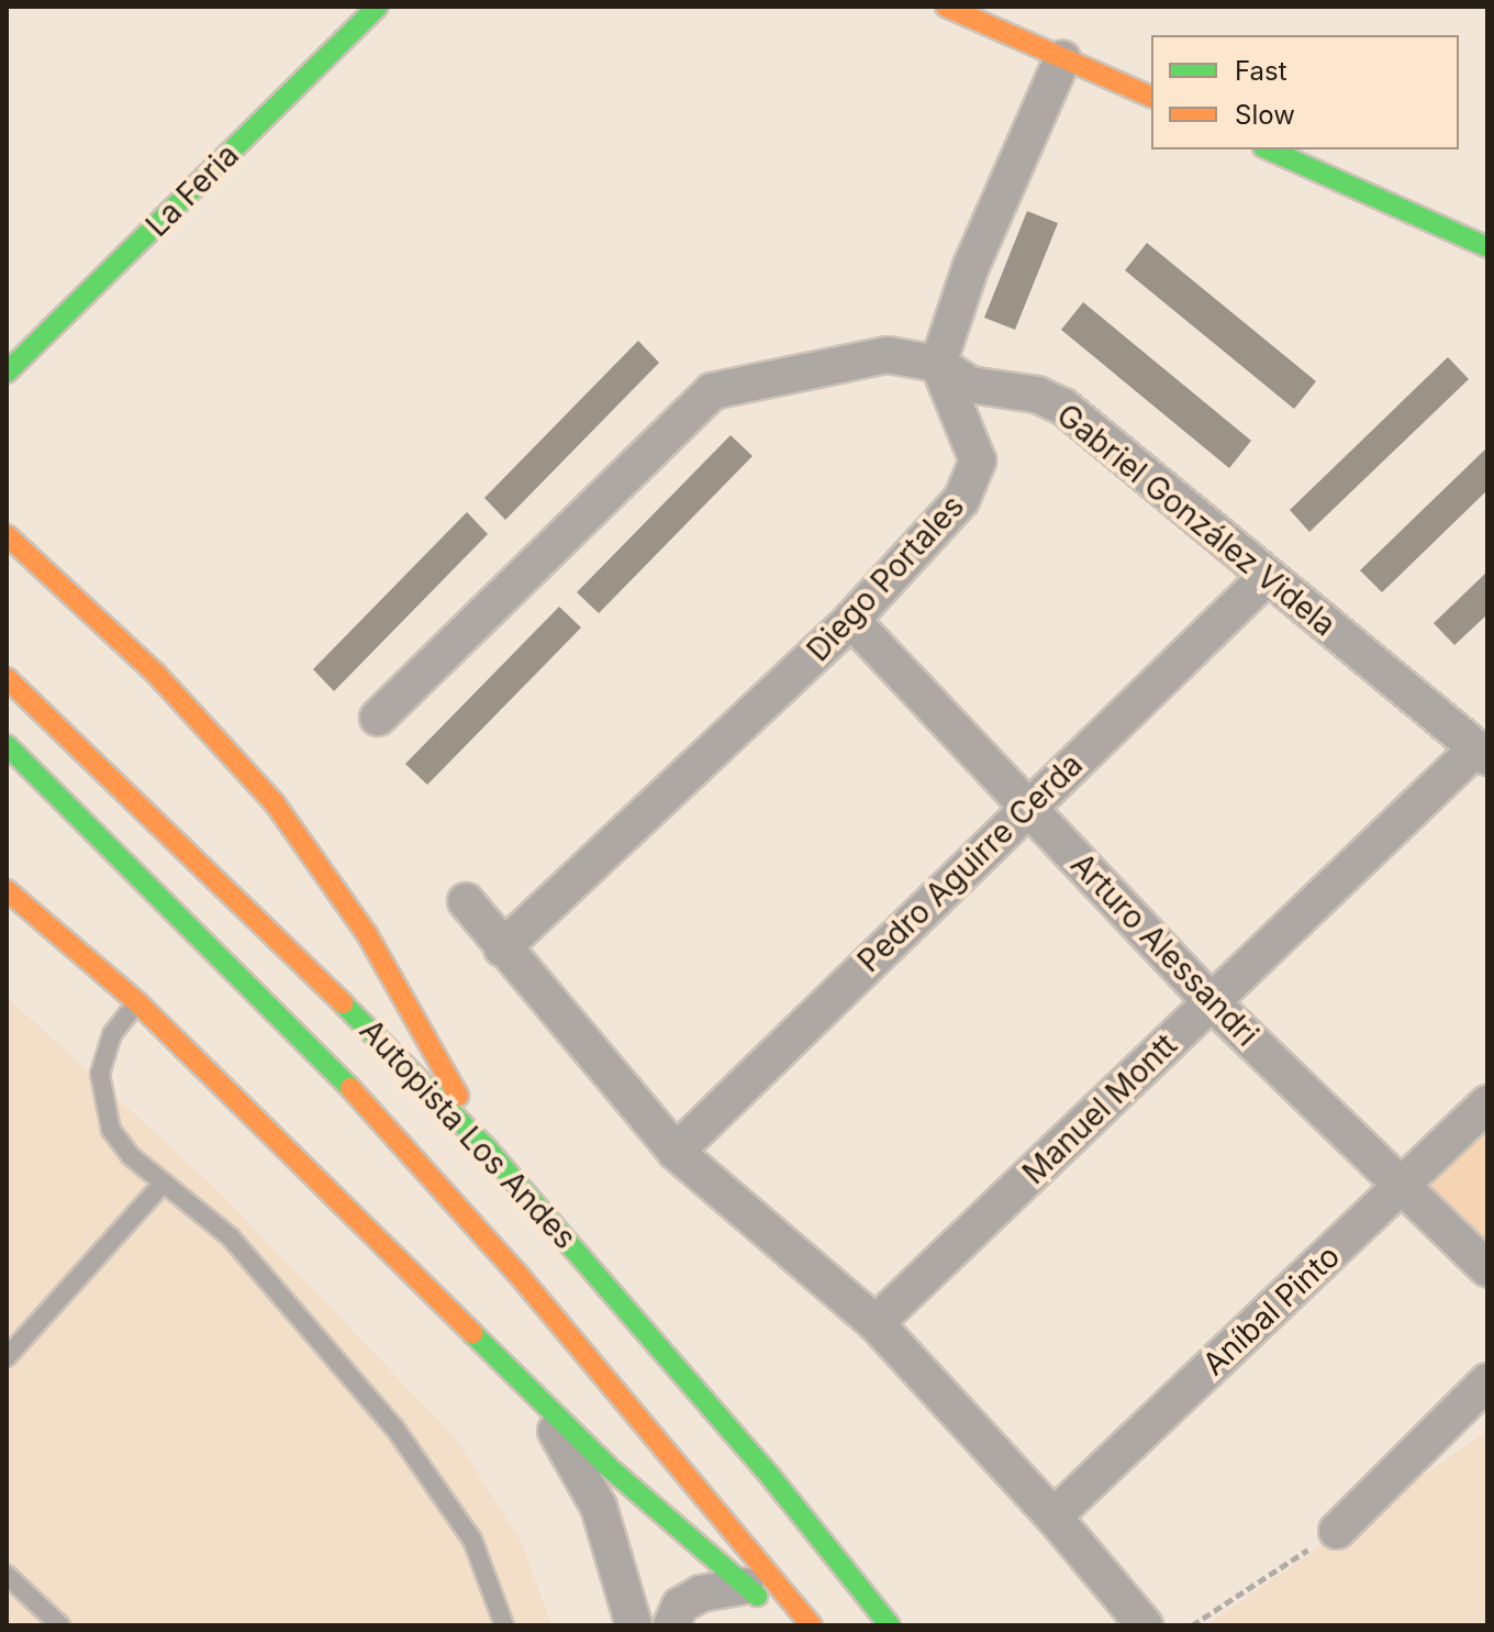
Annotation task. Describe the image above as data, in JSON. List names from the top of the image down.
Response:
{
  "streets": {
    "main road": ["La Feria", "Autopista Los Andes"],
    "street": [
      "Gabriel González Videla",
      "Diego Portales",
      "Pedro Aguirre Cerda",
      "Arturo Alessandri",
      "Manuel Montt",
      "Aníbal Pinto"
    ]
  },
  "crossings": [
    ["Gabriel González Videla", "Diego Portales"],
    ["Gabriel González Videla", "Pedro Aguirre Cerda"],
    ["Gabriel González Videla", "Manuel Montt"],
    ["Diego Portales", "Arturo Alessandri"],
    ["Pedro Aguirre Cerda", "Arturo Alessandri"],
    ["Arturo Alessandri", "Manuel Montt"],
    ["Arturo Alessandri", "Aníbal Pinto"]
  ],
  "legend": ["Fast", "Slow"]
}
